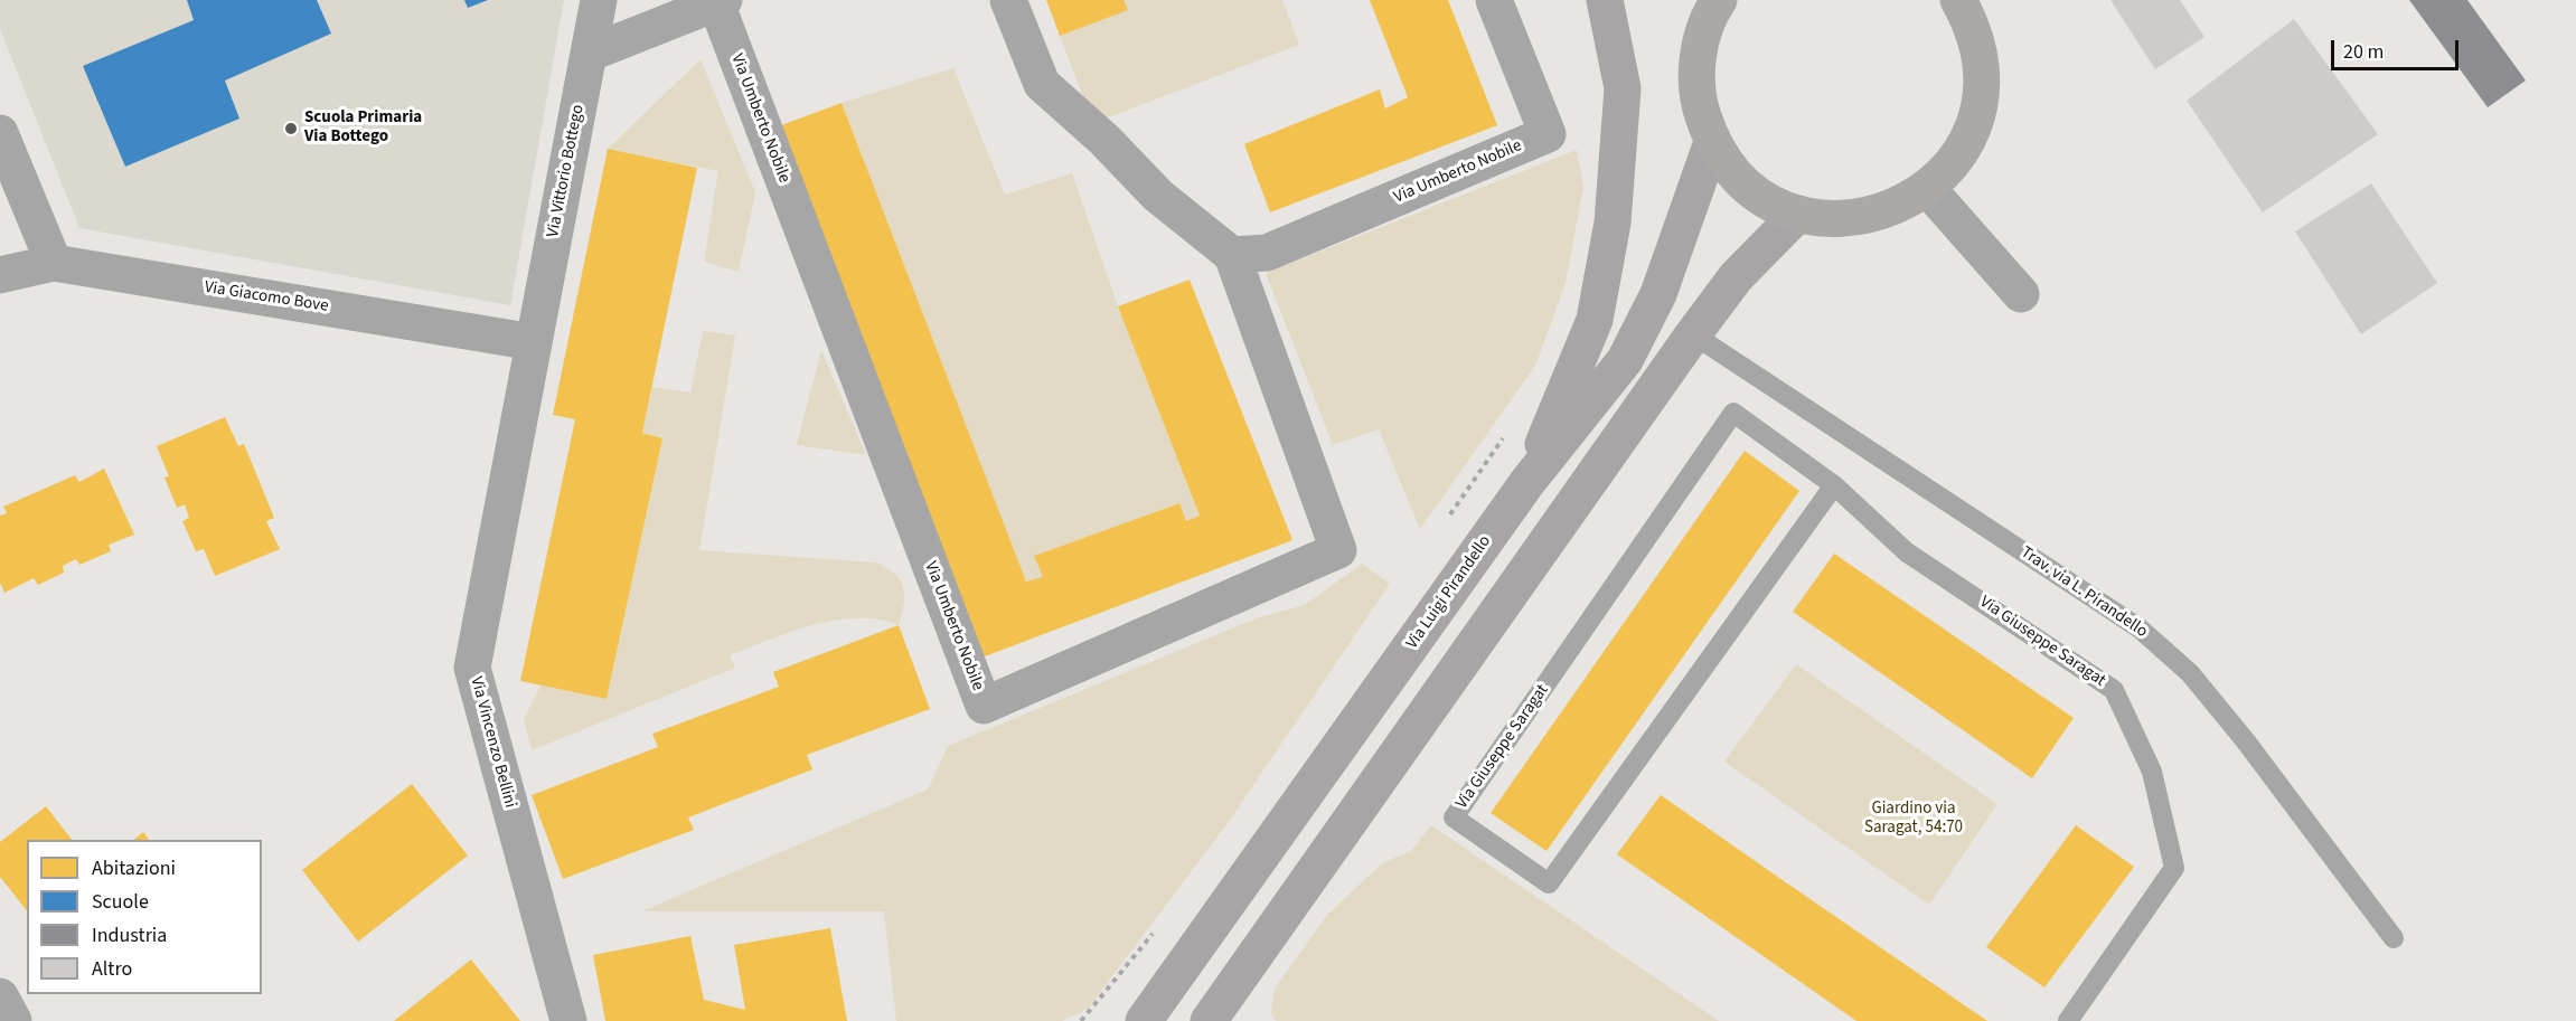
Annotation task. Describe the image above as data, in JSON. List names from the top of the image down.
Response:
{
  "streets": {
    "main road": ["Via Luigi Pirandello"],
    "street": [
      "Via Umberto Nobile",
      "Via Vittorio Bottego",
      "Via Giacomo Bove",
      "Via Vincenzo Bellini"
    ],
    "lane": ["Trav. via L. Pirandello", "Via Giuseppe Saragat"]
  },
  "crossings": [
    ["Via Umberto Nobile", "Via Vittorio Bottego"],
    ["Via Vittorio Bottego", "Via Giacomo Bove"],
    ["Via Vittorio Bottego", "Via Vincenzo Bellini"],
    ["Via Giacomo Bove", "Via Vincenzo Bellini"]
  ],
  "parks": ["Giardino via Saragat, 54:70"],
  "places": ["Scuola Primaria Via Bottego"],
  "legend": [
    "Abitazioni",
    "Scuole",
    "Industria",
    "Altro"
  ],
  "scale_bar": "20 m"
}
